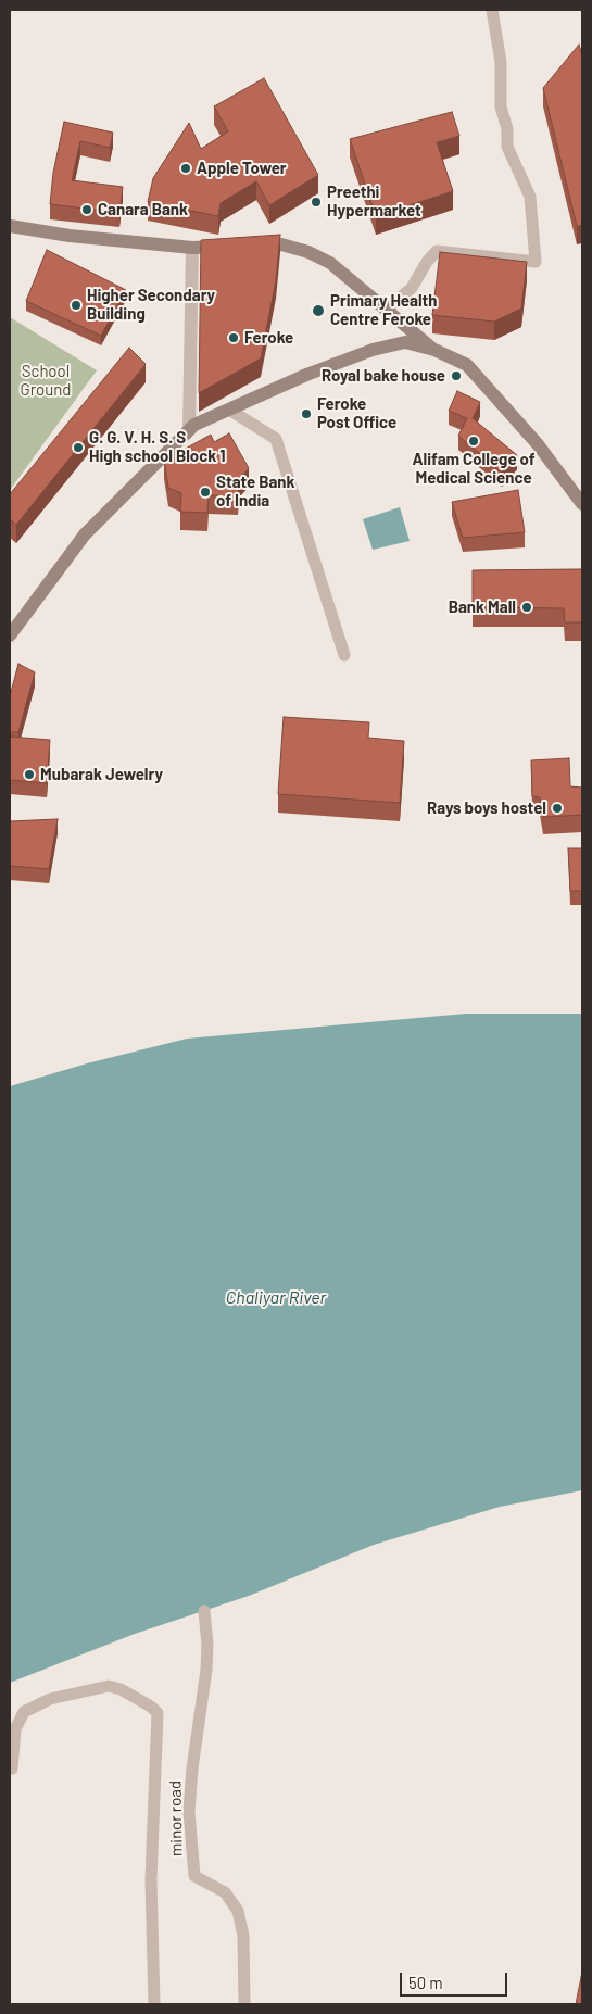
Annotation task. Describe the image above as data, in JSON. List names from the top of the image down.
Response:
{
  "streets": {
    "street": ["minor road"]
  },
  "water": ["Chaliyar River"],
  "parks": ["School Ground"],
  "places": [
    "Apple Tower",
    "Preethi Hypermarket",
    "Canara Bank",
    "Higher Secondary Building",
    "Primary Health Centre Feroke",
    "Feroke",
    "Royal bake house",
    "Feroke Post Office",
    "Alifam College of Medical Science",
    "G. G. V. H. S. S High school Block 1",
    "State Bank of India",
    "Bank Mall",
    "Mubarak Jewelry",
    "Rays boys hostel"
  ],
  "scale_bar": "50 m"
}
